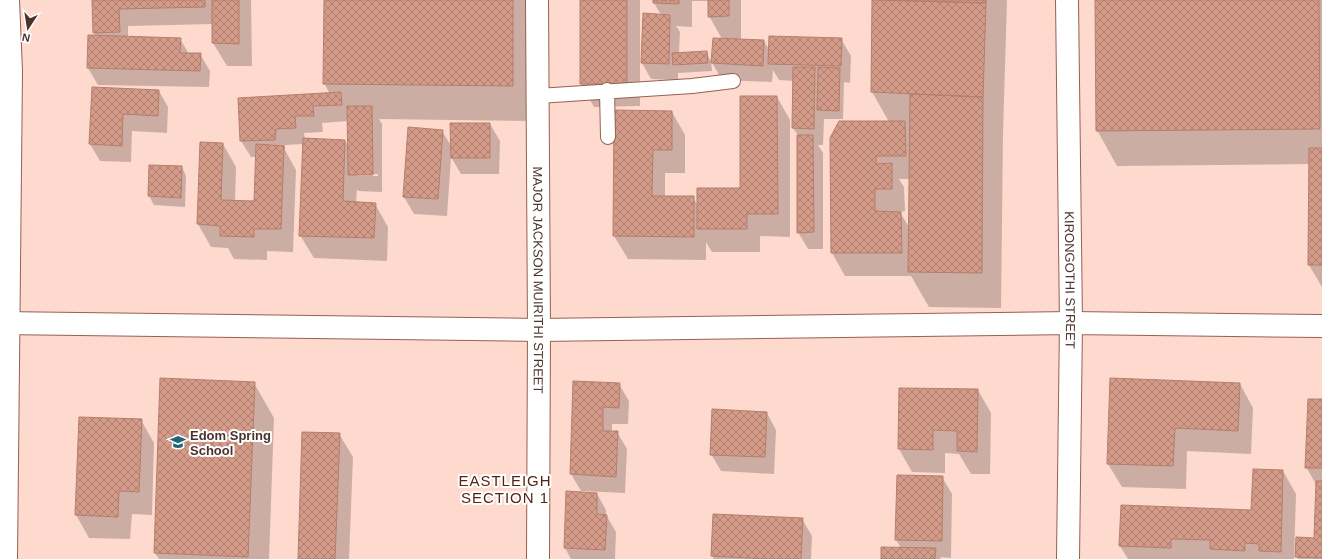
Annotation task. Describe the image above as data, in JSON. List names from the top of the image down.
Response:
{
  "streets": {
    "street": ["MAJOR JACKSON MUIRITHI STREET", "KIRONGOTHI STREET"]
  },
  "districts": ["EASTLEIGH SECTION 1"],
  "places": {
    "school or university": ["Edom Spring School"]
  },
  "north": "bottom"
}
